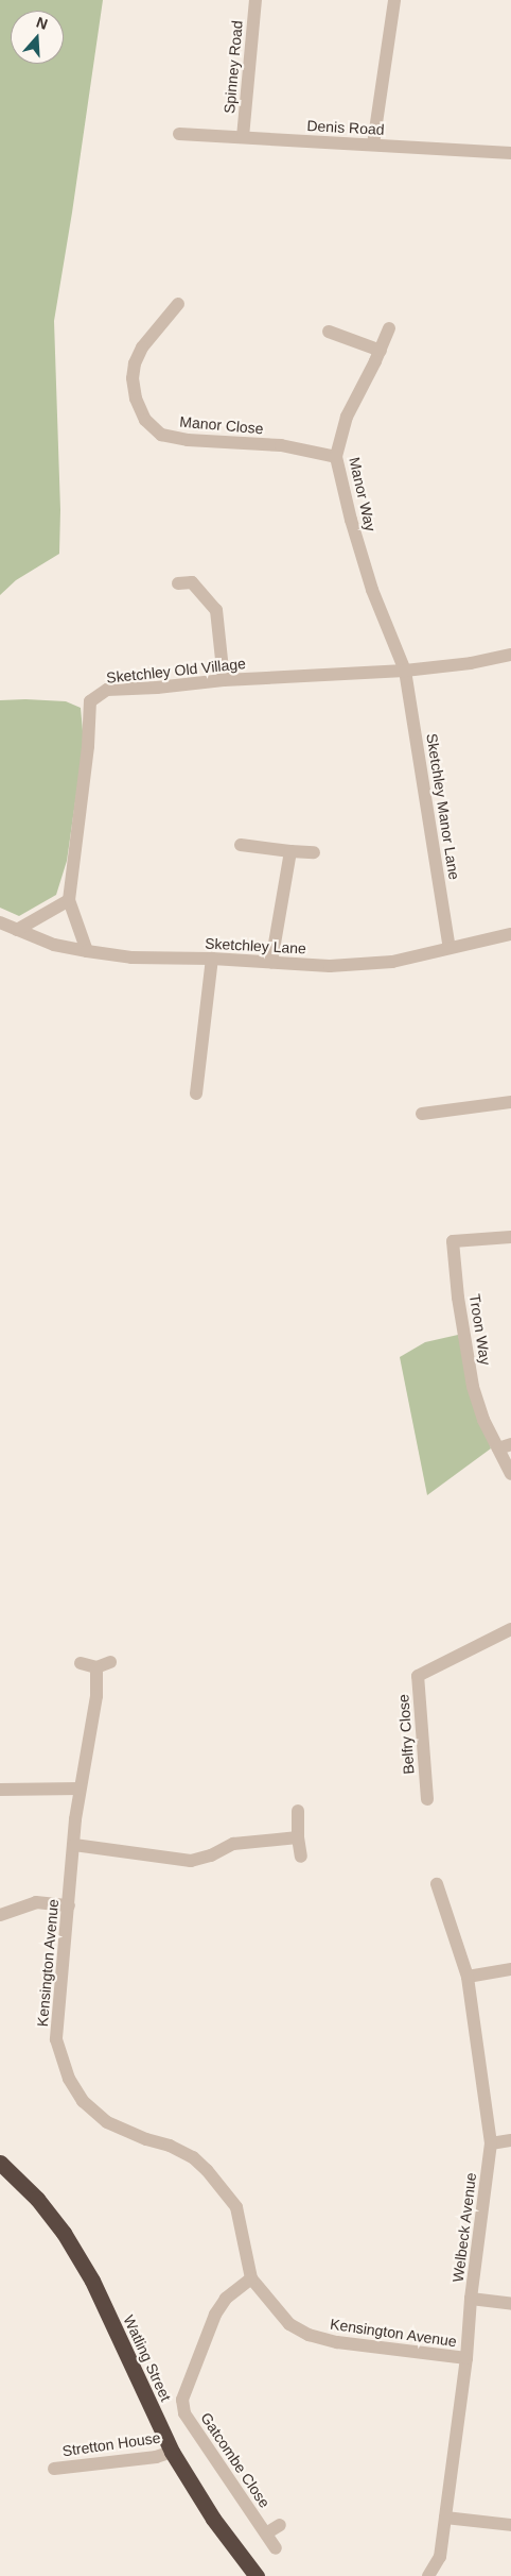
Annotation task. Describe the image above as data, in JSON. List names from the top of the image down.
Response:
{
  "streets": {
    "highway": ["Watling Street"],
    "street": [
      "Spinney Road",
      "Denis Road",
      "Manor Close",
      "Manor Way",
      "Sketchley Old Village",
      "Sketchley Manor Lane",
      "Sketchley Lane",
      "Troon Way",
      "Belfry Close",
      "Kensington Avenue",
      "Welbeck Avenue",
      "Stretton House",
      "Gatcombe Close"
    ]
  },
  "crossings": [
    ["Spinney Road", "Denis Road"],
    ["Manor Close", "Manor Way"],
    ["Manor Way", "Sketchley Old Village"],
    ["Manor Way", "Sketchley Manor Lane"],
    ["Sketchley Old Village", "Sketchley Manor Lane"],
    ["Sketchley Old Village", "Sketchley Lane"],
    ["Sketchley Manor Lane", "Sketchley Lane"],
    ["Kensington Avenue", "Welbeck Avenue"],
    ["Kensington Avenue", "Gatcombe Close"],
    ["Watling Street", "Stretton House"]
  ],
  "north": "top"
}
